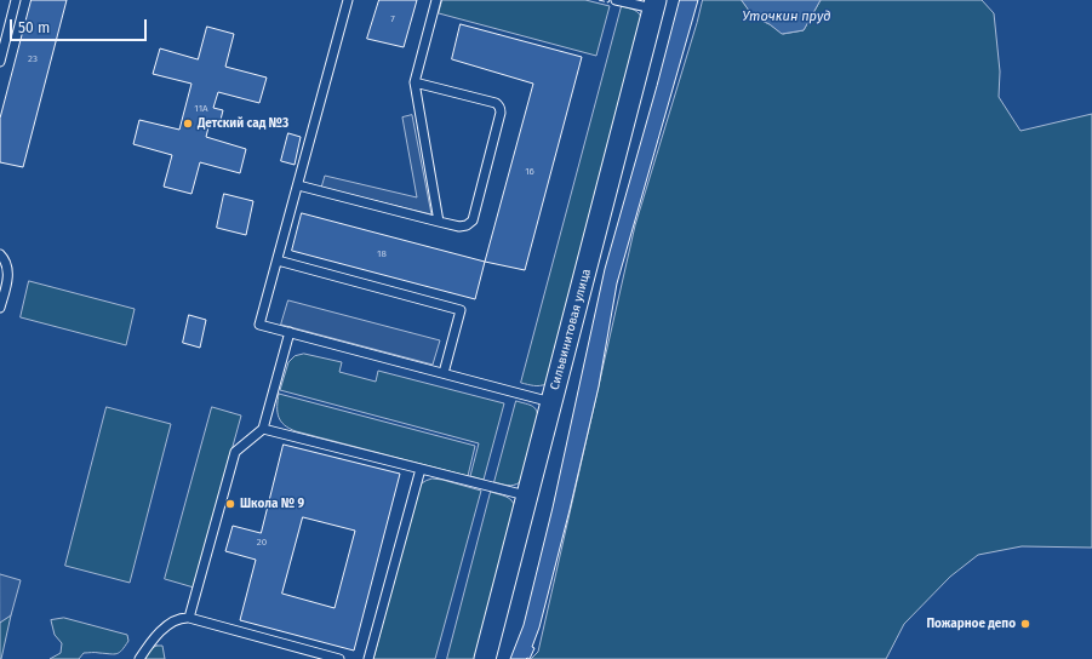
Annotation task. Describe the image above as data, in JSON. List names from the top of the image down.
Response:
{
  "streets": {
    "street": ["Сильвинитовая улица"]
  },
  "water": ["Уточкин пруд"],
  "places": ["Детский сад №3", "Школа № 9", "Пожарное депо"],
  "house_numbers": [
    "7",
    "23",
    "11А",
    "16",
    "18",
    "20"
  ],
  "scale_bar": "50 m"
}
